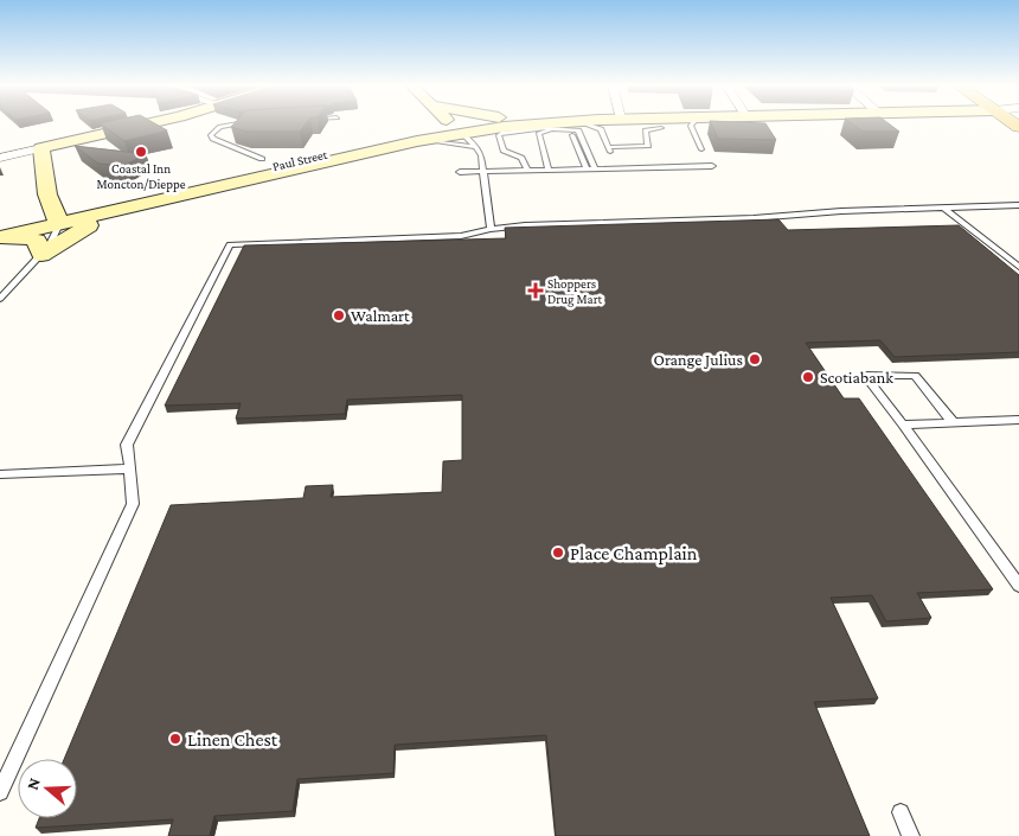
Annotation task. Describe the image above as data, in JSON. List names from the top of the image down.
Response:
{
  "streets": {
    "main road": ["Paul Street"]
  },
  "places": {
    "other": [
      "Coastal Inn Moncton/Dieppe",
      "Walmart",
      "Orange Julius",
      "Scotiabank",
      "Place Champlain",
      "Linen Chest"
    ],
    "health": ["Shoppers Drug Mart"]
  },
  "north": "left"
}
